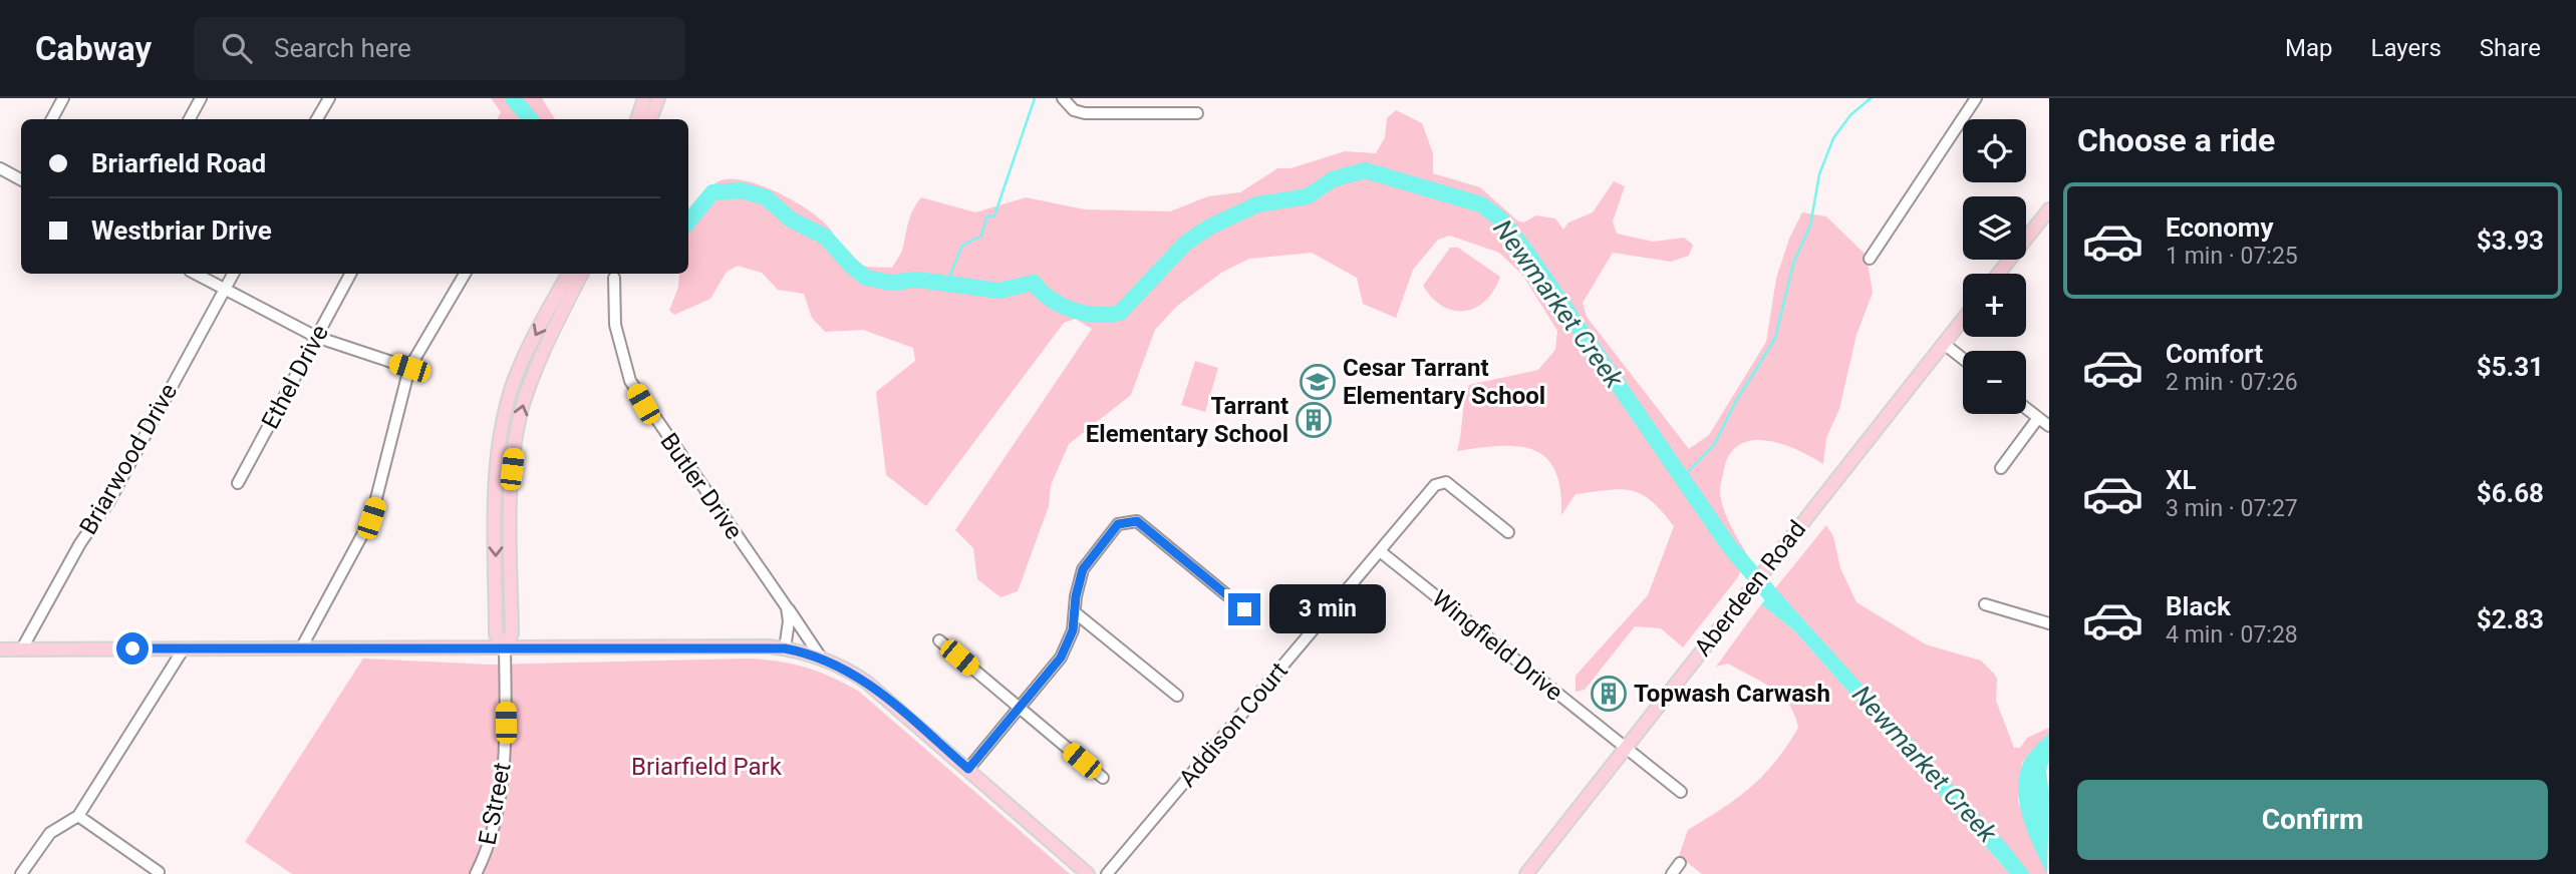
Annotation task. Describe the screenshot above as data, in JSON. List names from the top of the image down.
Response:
{
  "streets": {
    "main road": ["Aberdeen Road"],
    "street": [
      "Ethel Drive",
      "Briarwood Drive",
      "Butler Drive",
      "Wingfield Drive",
      "Addison Court",
      "E Street"
    ]
  },
  "crossings": [
    ["Aberdeen Road", "Wingfield Drive"],
    ["Wingfield Drive", "Addison Court"]
  ],
  "water": ["Newmarket Creek"],
  "parks": ["Briarfield Park"],
  "places": {
    "school or university": ["Cesar Tarrant Elementary School"],
    "building": ["Tarrant Elementary School", "Topwash Carwash"]
  },
  "page": {
    "header": "Cabway",
    "search": "Search here",
    "nav": ["Map", "Layers", "Share"],
    "heading": "Choose a ride",
    "map_buttons": ["+", "−"],
    "banner": ["Briarfield Road", "Westbriar Drive"],
    "list": [
      {
        "name": "Economy",
        "note": "1 min · 07:25",
        "value": "$3.93"
      },
      {
        "name": "Comfort",
        "note": "2 min · 07:26",
        "value": "$5.31"
      },
      {
        "name": "XL",
        "note": "3 min · 07:27",
        "value": "$6.68"
      },
      {
        "name": "Black",
        "note": "4 min · 07:28",
        "value": "$2.83"
      }
    ],
    "bubble": "3 min",
    "buttons": "Confirm"
  }
}
